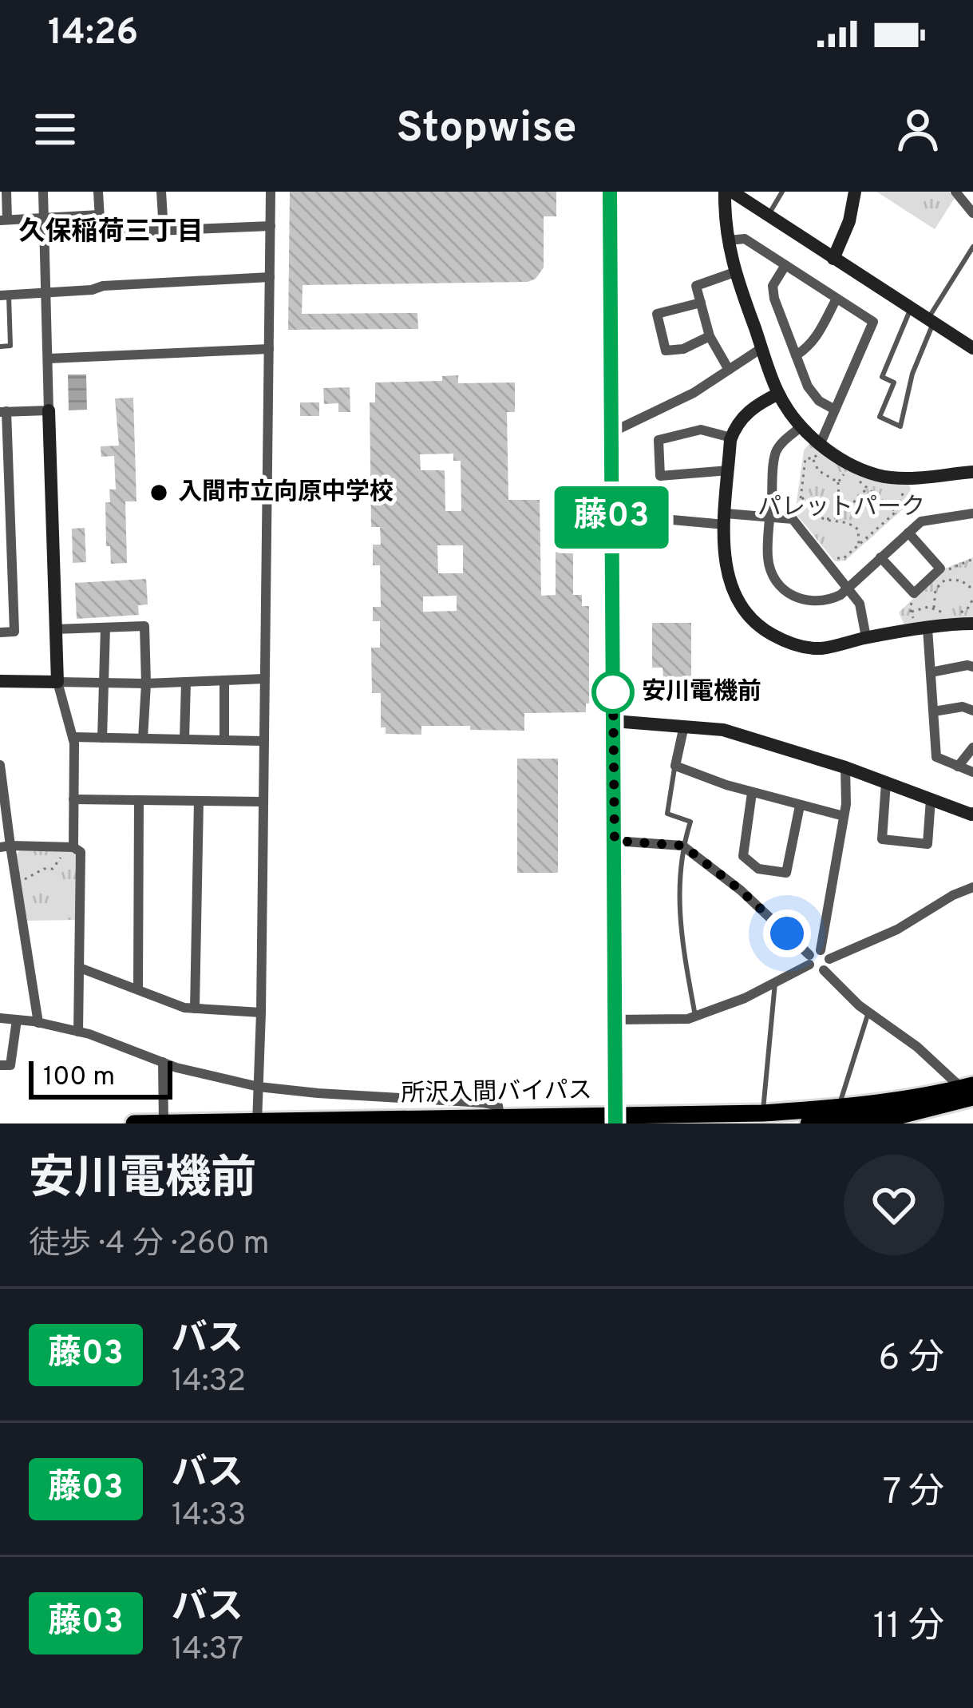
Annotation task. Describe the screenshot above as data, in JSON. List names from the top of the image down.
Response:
{
  "streets": {
    "highway": ["所沢入間バイパス"]
  },
  "districts": ["久保稲荷三丁目"],
  "parks": ["パレットパーク"],
  "places": ["入間市立向原中学校", "安川電機前"],
  "lines": ["bus line 藤03"],
  "scale_bar": "100 m",
  "page": {
    "status": "14:26",
    "header": "Stopwise",
    "on_map": "藤03",
    "scale": "100 m",
    "heading": ["安川電機前", "徒歩 · 4 分 · 260 m"],
    "list": [
      {
        "mark": "藤03",
        "name": "バス",
        "note": "14:32",
        "value": "6 分"
      },
      {
        "mark": "藤03",
        "name": "バス",
        "note": "14:33",
        "value": "7 分"
      },
      {
        "mark": "藤03",
        "name": "バス",
        "note": "14:37",
        "value": "11 分"
      }
    ]
  }
}
